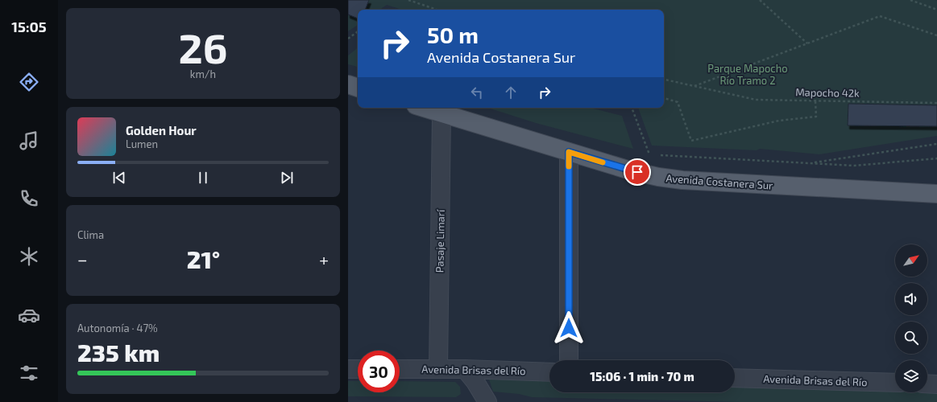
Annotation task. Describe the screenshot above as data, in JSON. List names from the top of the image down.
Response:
{
  "streets": {
    "main road": ["Avenida Costanera Sur"],
    "street": ["Pasaje Limarí", "Avenida Brisas del Río"],
    "path": ["Mapocho 42k"]
  },
  "crossings": [
    ["Avenida Costanera Sur", "Pasaje Limarí"],
    ["Pasaje Limarí", "Avenida Brisas del Río"]
  ],
  "parks": ["Parque Mapocho Río Tramo 2"],
  "north": "top right",
  "page": {
    "tabs": "15:05",
    "tile": [
      ["26", "km/h"],
      "Clima",
      ["Autonomía · 47%", "235 km"]
    ],
    "turn": ["50 m", "Avenida Costanera Sur"],
    "song": ["Golden Hour", "Lumen"],
    "heat": ["−", "21°", "+"],
    "limit": "30",
    "trip": "15:06 · 1 min · 70 m"
  }
}
